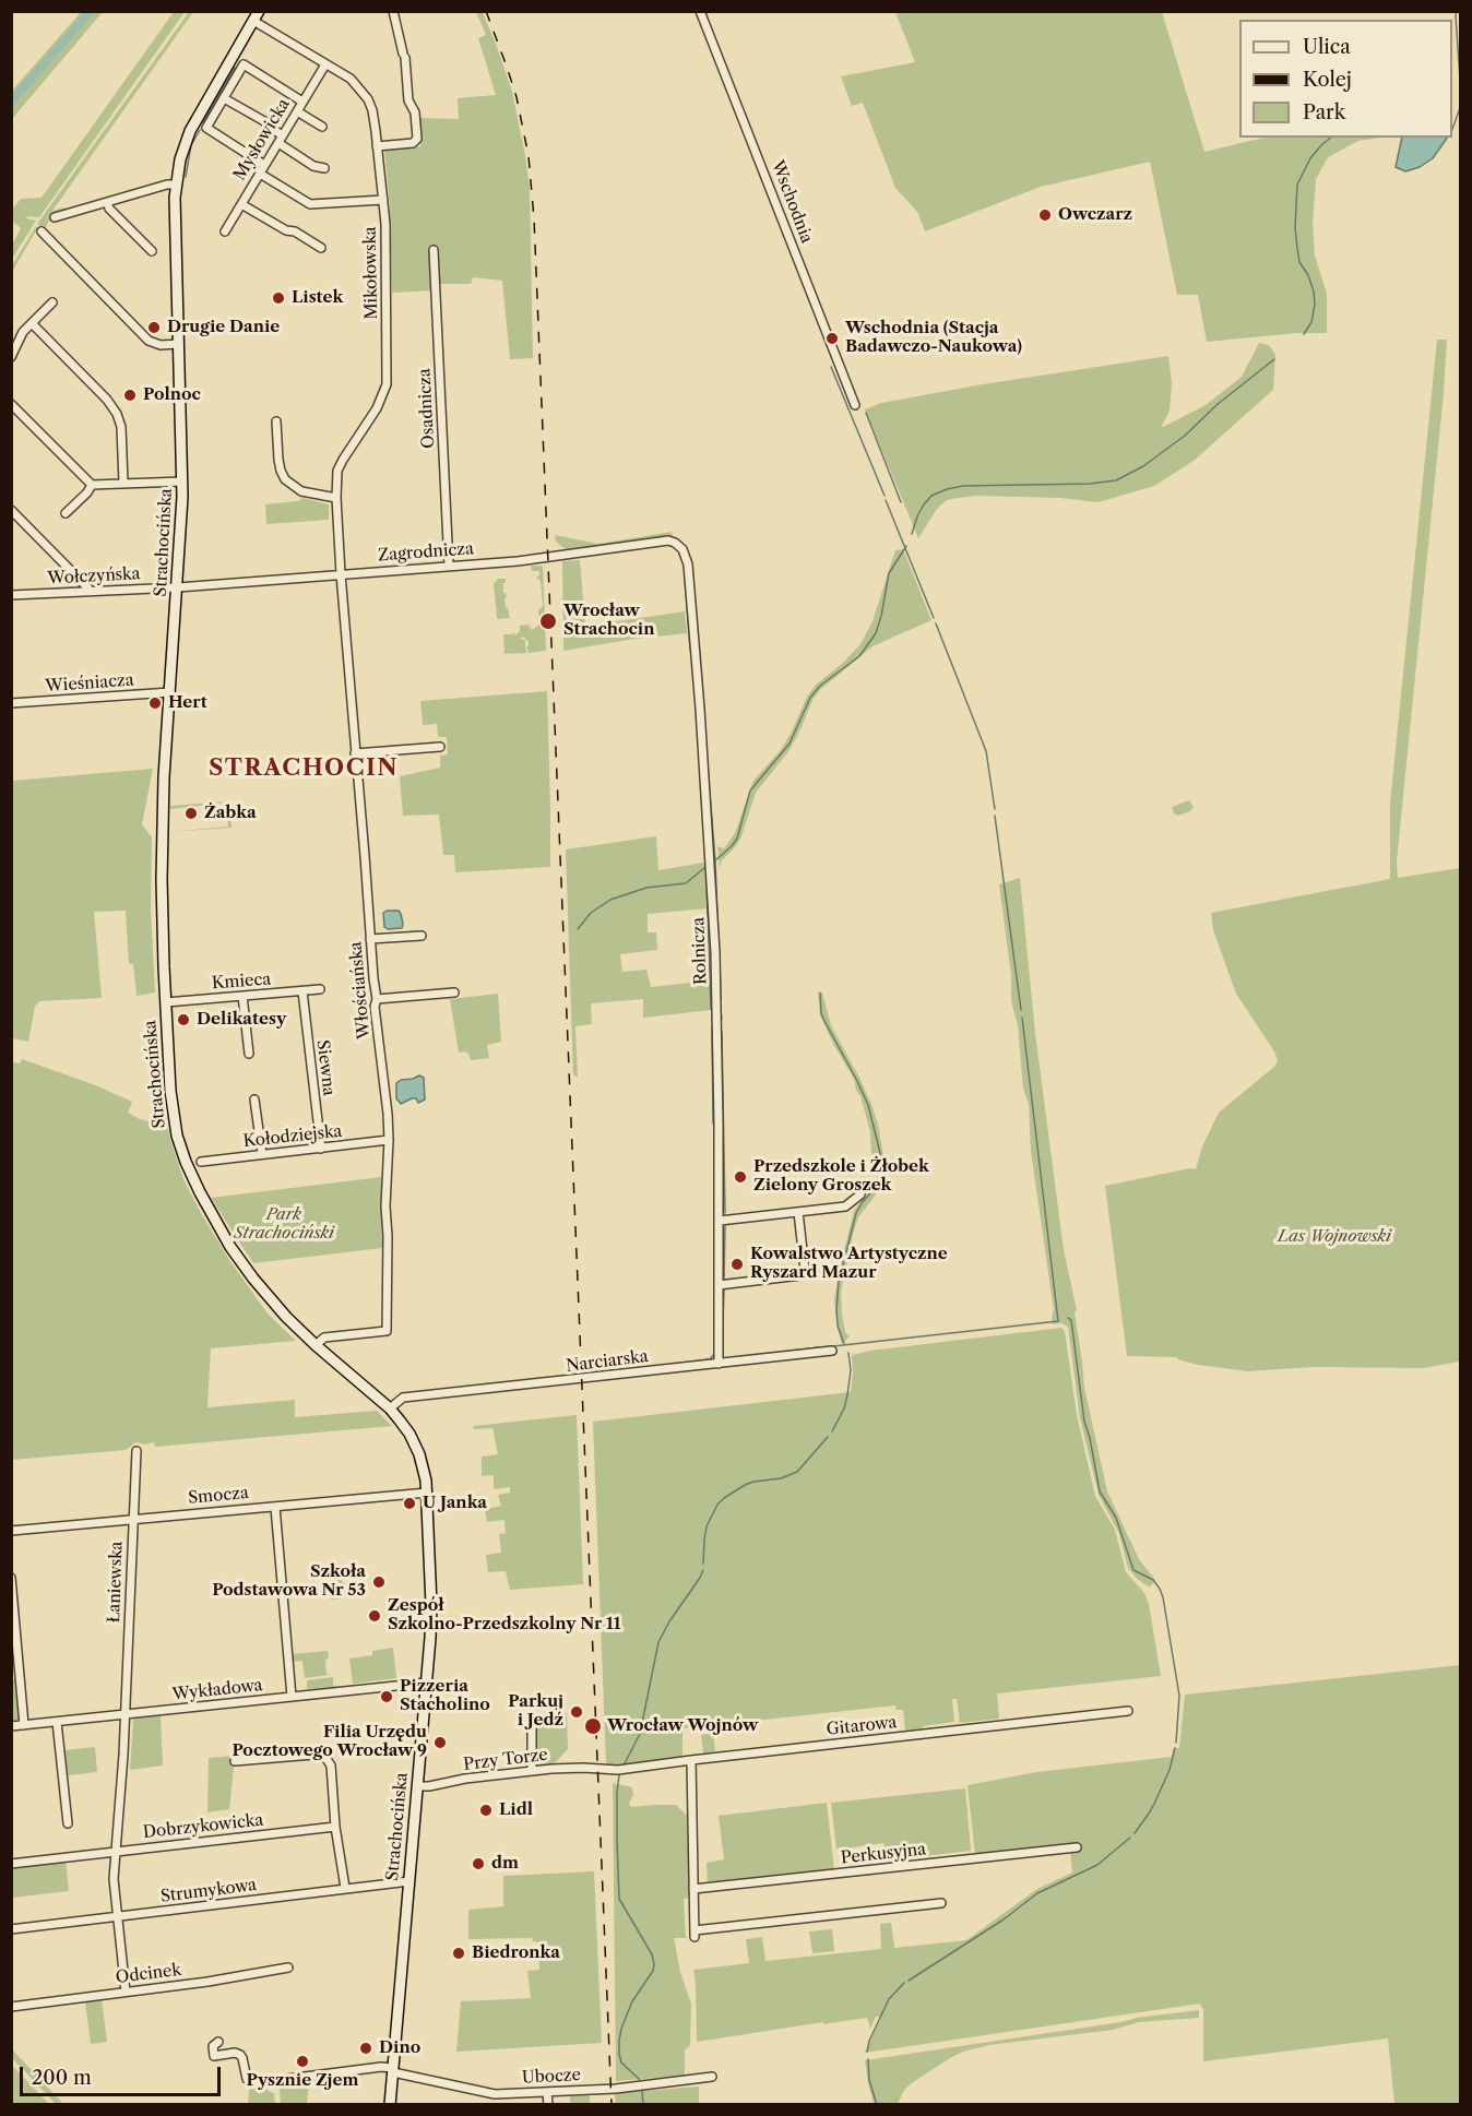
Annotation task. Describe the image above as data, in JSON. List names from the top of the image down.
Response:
{
  "streets": {
    "main road": ["Strachocińska"],
    "street": [
      "Mysłowicka",
      "Wschodnia",
      "Mikołowska",
      "Osadnicza",
      "Zagrodnicza",
      "Wołczyńska",
      "Wieśniacza",
      "Rolnicza",
      "Kmieca",
      "Włościańska",
      "Siewna",
      "Kołodziejska",
      "Narciarska",
      "Smocza",
      "Łaniewska",
      "Wykładowa",
      "Gitarowa",
      "Przy Torze",
      "Dobrzykowicka",
      "Perkusyjna",
      "Strumykowa",
      "Odcinek",
      "Ubocze"
    ]
  },
  "crossings": [
    ["Mysłowicka", "Mikołowska"],
    ["Mikołowska", "Strachocińska"],
    ["Mikołowska", "Zagrodnicza"],
    ["Mikołowska", "Włościańska"],
    ["Osadnicza", "Zagrodnicza"],
    ["Strachocińska", "Zagrodnicza"],
    ["Strachocińska", "Wołczyńska"],
    ["Strachocińska", "Wieśniacza"],
    ["Strachocińska", "Kmieca"],
    ["Strachocińska", "Włościańska"],
    ["Strachocińska", "Narciarska"],
    ["Strachocińska", "Smocza"],
    ["Strachocińska", "Wykładowa"],
    ["Strachocińska", "Przy Torze"],
    ["Strachocińska", "Strumykowa"],
    ["Strachocińska", "Ubocze"],
    ["Zagrodnicza", "Wołczyńska"],
    ["Zagrodnicza", "Rolnicza"],
    ["Zagrodnicza", "Włościańska"],
    ["Rolnicza", "Narciarska"],
    ["Kmieca", "Siewna"],
    ["Włościańska", "Kołodziejska"],
    ["Siewna", "Kołodziejska"],
    ["Smocza", "Łaniewska"],
    ["Łaniewska", "Wykładowa"],
    ["Łaniewska", "Dobrzykowicka"],
    ["Łaniewska", "Strumykowa"],
    ["Łaniewska", "Odcinek"],
    ["Gitarowa", "Przy Torze"]
  ],
  "districts": ["STRACHOCIN"],
  "parks": ["Park Strachociński", "Las Wojnowski"],
  "places": [
    "Owczarz",
    "Listek",
    "Drugie Danie",
    "Wschodnia (Stacja Badawczo-Naukowa)",
    "Polnoc",
    "Wrocław Strachocin",
    "Hert",
    "Żabka",
    "Delikatesy",
    "Przedszkole i Żłobek Zielony Groszek",
    "Kowalstwo Artystyczne Ryszard Mazur",
    "U Janka",
    "Szkoła Podstawowa Nr 53",
    "Zespół Szkolno-Przedszkolny Nr 11",
    "Pizzeria Stacholino",
    "Parkuj i Jedź",
    "Wrocław Wojnów",
    "Filia Urzędu Pocztowego Wrocław 9",
    "Lidl",
    "dm",
    "Biedronka",
    "Dino",
    "Pysznie Zjem"
  ],
  "legend": ["Ulica", "Kolej", "Park"],
  "scale_bar": "200 m"
}
